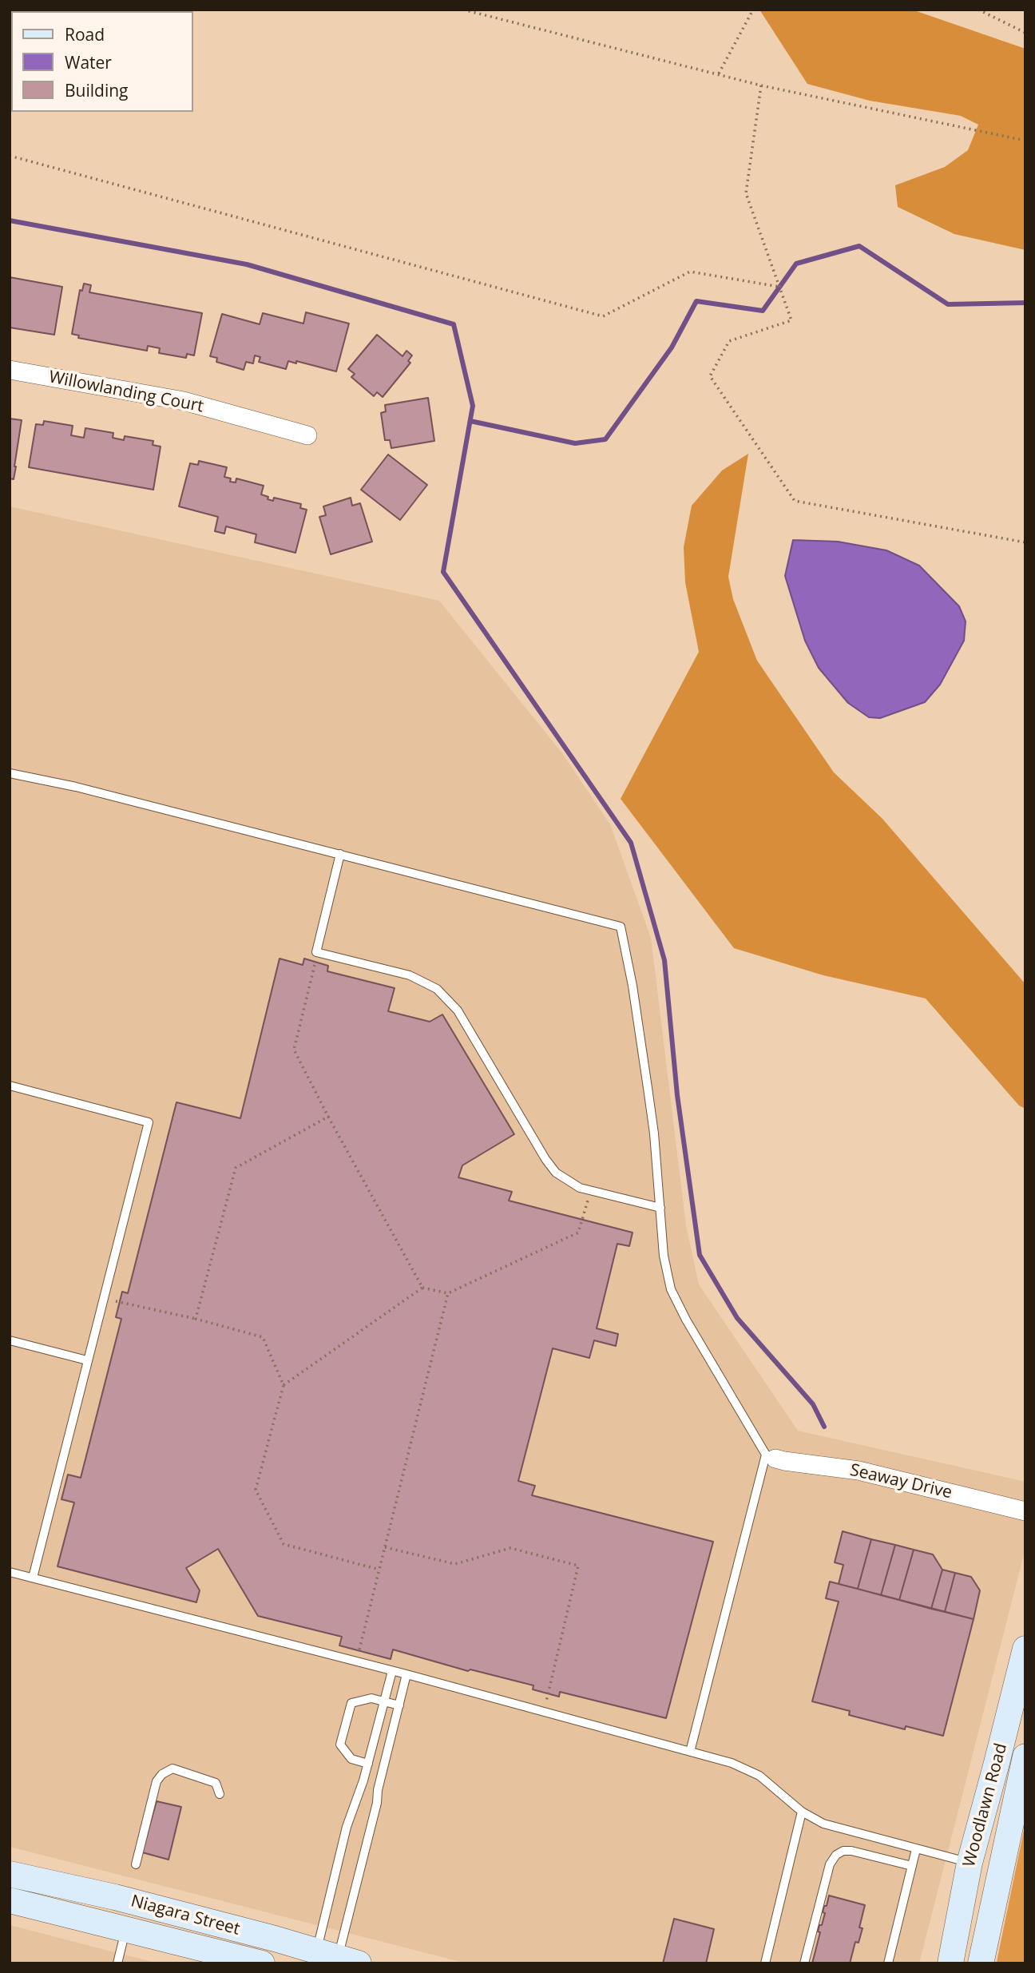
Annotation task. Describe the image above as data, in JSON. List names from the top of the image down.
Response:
{
  "streets": {
    "main road": ["Woodlawn Road", "Niagara Street"],
    "street": ["Willowlanding Court", "Seaway Drive"]
  },
  "legend": ["Road", "Water", "Building"]
}
